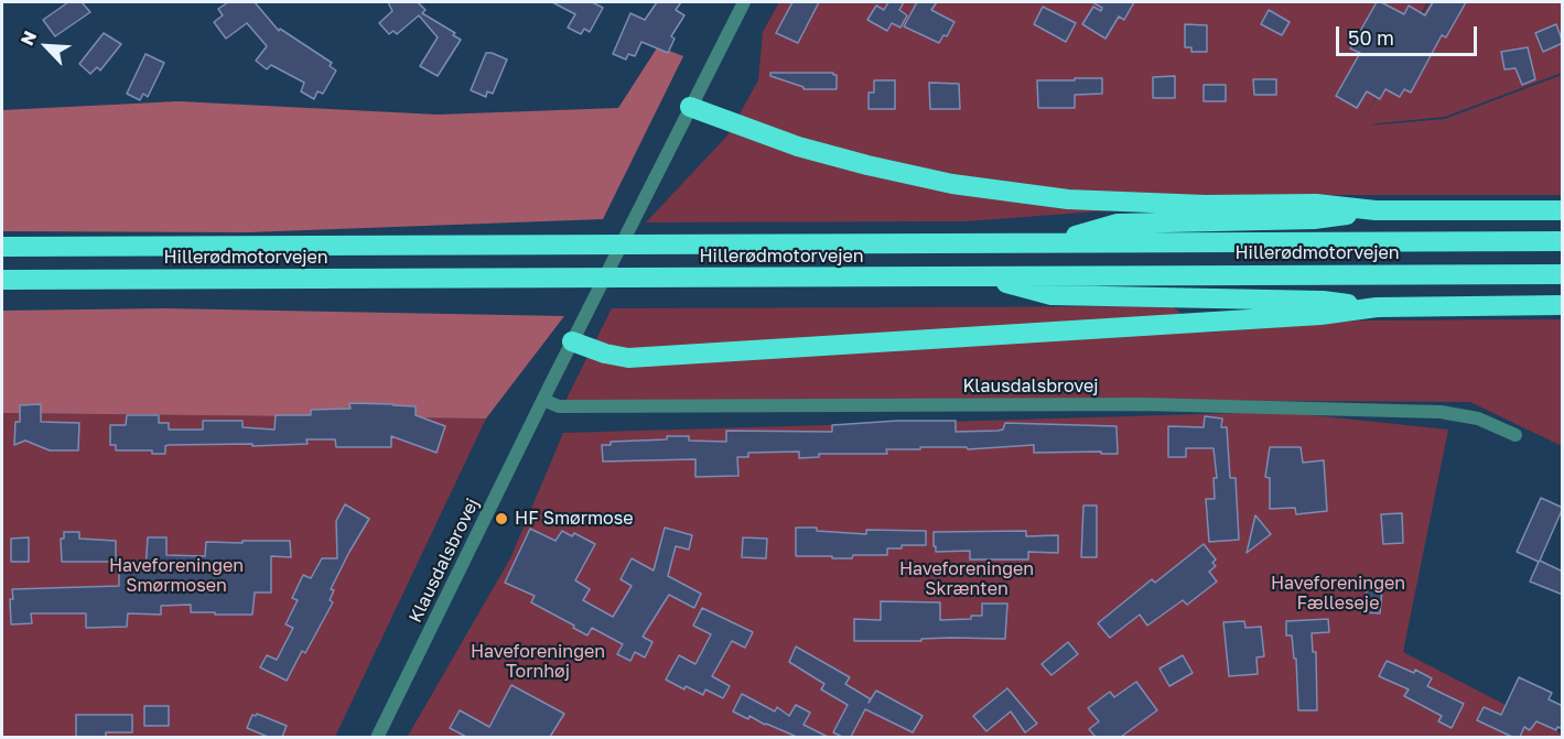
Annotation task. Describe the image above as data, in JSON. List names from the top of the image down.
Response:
{
  "streets": {
    "highway": ["Hillerødmotorvejen"],
    "street": ["Klausdalsbrovej"]
  },
  "parks": [
    "Haveforeningen Smørmosen",
    "Haveforeningen Skrænten",
    "Haveforeningen Fælleseje",
    "Haveforeningen Tornhøj"
  ],
  "places": ["HF Smørmose"],
  "scale_bar": "50 m",
  "north": "top left"
}
